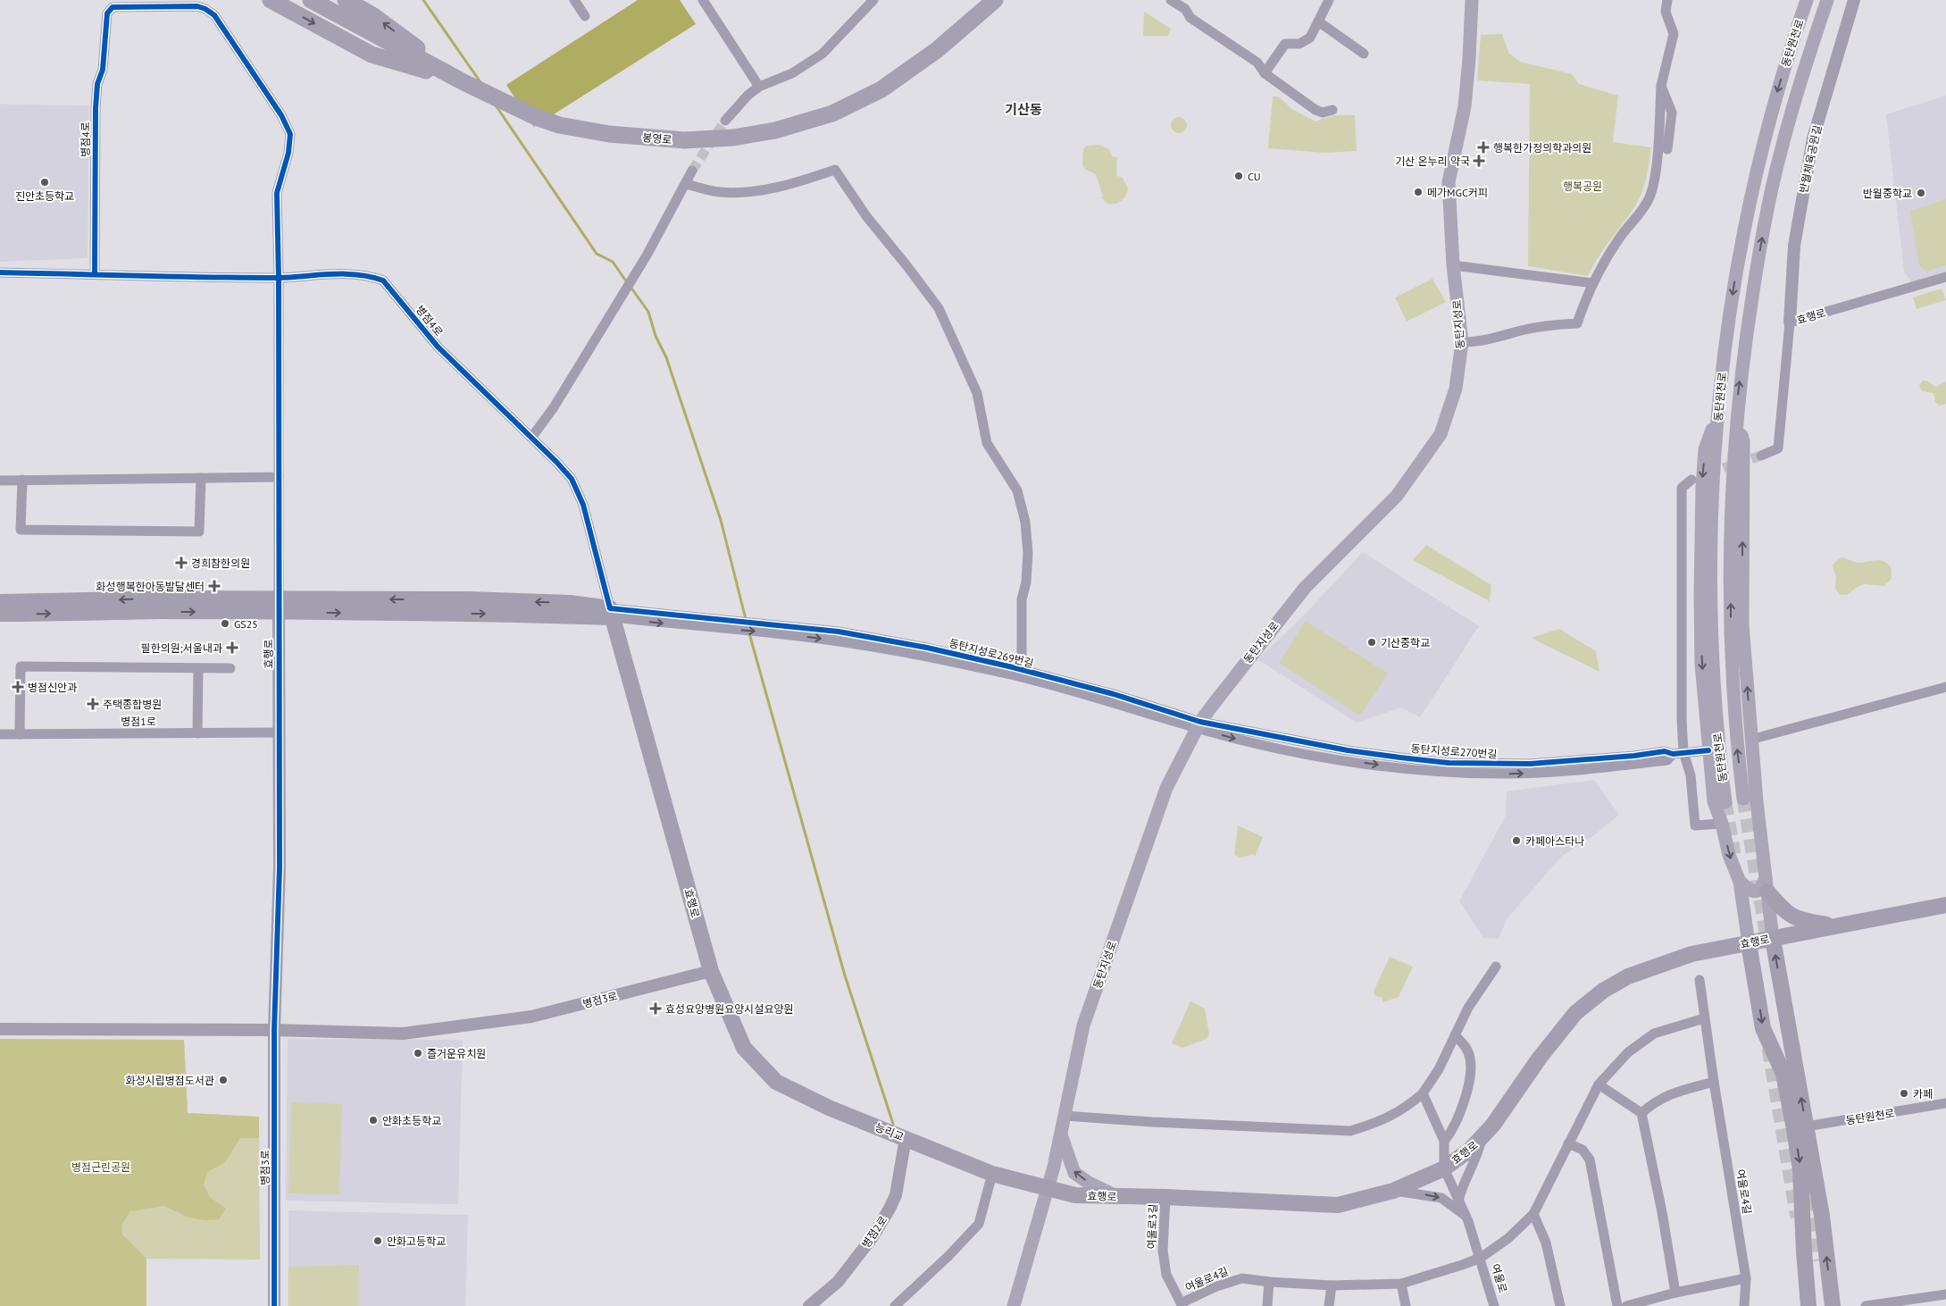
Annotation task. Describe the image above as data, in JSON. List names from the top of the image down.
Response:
{
  "streets": {
    "highway": ["봉영로"],
    "main road": [
      "동탄원천로",
      "효행로",
      "동탄지성로",
      "능리교"
    ],
    "street": [
      "병점4로",
      "반월체육공원길",
      "동탄지성로269번길",
      "병점1로",
      "병점3로",
      "여울로4길",
      "여울로3길",
      "병점2로",
      "여울로"
    ],
    "cycle path": ["동탄지성로270번길"]
  },
  "crossings": [
    ["병점4로", "효행로"],
    ["반월체육공원길", "효행로"],
    ["효행로", "동탄지성로"],
    ["효행로", "병점1로"],
    ["효행로", "병점3로"],
    ["효행로", "능리교"],
    ["효행로", "여울로3길"],
    ["효행로", "병점2로"],
    ["효행로", "여울로"],
    ["동탄지성로", "동탄지성로269번길"],
    ["능리교", "병점2로"],
    ["여울로4길", "여울로3길"],
    ["여울로4길", "여울로"]
  ],
  "districts": ["기산동"],
  "parks": ["행복공원", "병점근린공원"],
  "places": {
    "health": [
      "행복한가정의학과의원",
      "기산 온누리 약국",
      "경희참한의원",
      "화성행복한아동발달센터",
      "필한의원;서울내과",
      "병점신안과",
      "주택종합병원",
      "효성요양병원요양시설요양원"
    ],
    "other": [
      "CU",
      "진안초등학교",
      "메가MGC커피",
      "반월중학교",
      "GS25",
      "기산중학교",
      "카페아스타나",
      "즐거운유치원",
      "화성시립병점도서관",
      "카페",
      "안화초등학교",
      "안화고등학교"
    ]
  }
}
